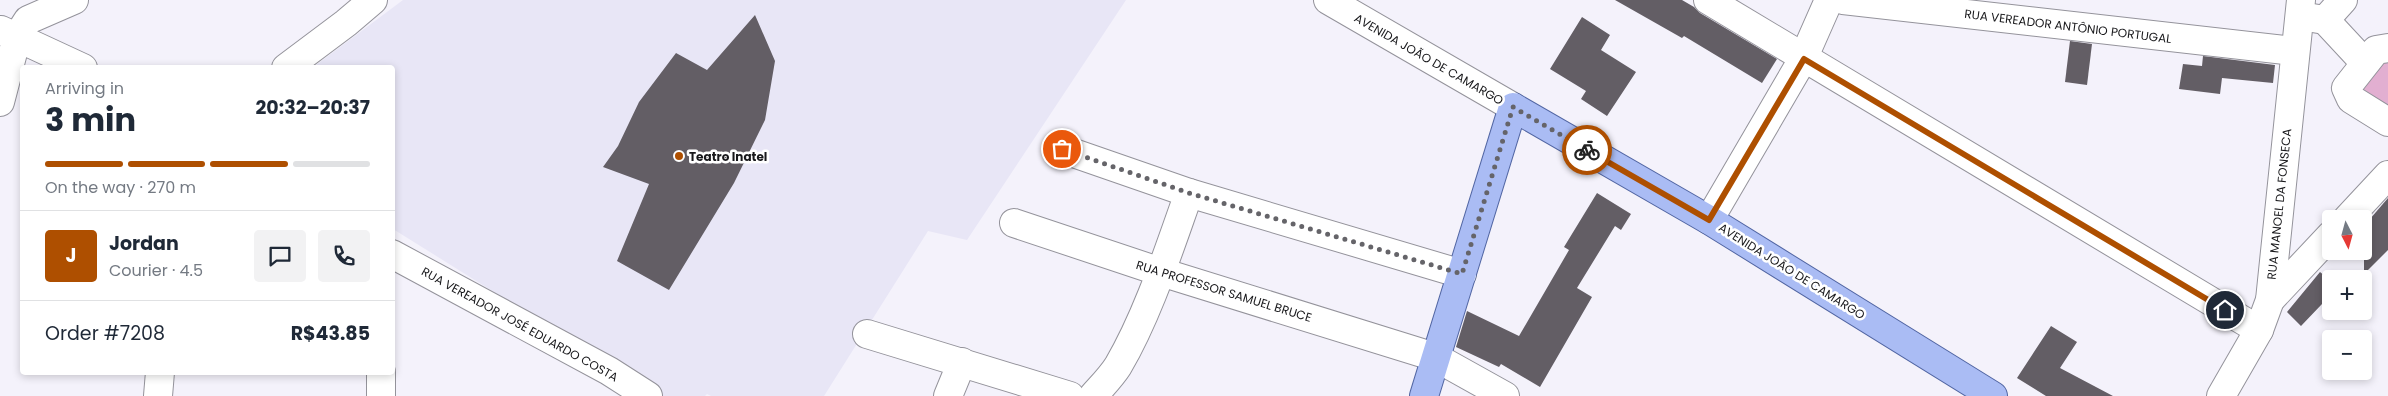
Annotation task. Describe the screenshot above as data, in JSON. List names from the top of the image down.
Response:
{
  "streets": {
    "main road": ["AVENIDA JOÃO DE CAMARGO"],
    "street": [
      "RUA VEREADOR ANTÔNIO PORTUGAL",
      "RUA MANOEL DA FONSECA",
      "RUA PROFESSOR SAMUEL BRUCE",
      "RUA VEREADOR JOSÉ EDUARDO COSTA"
    ]
  },
  "crossings": [
    ["RUA VEREADOR ANTÔNIO PORTUGAL", "RUA MANOEL DA FONSECA"]
  ],
  "places": ["Teatro Inatel"],
  "north": "bottom",
  "page": {
    "heading": ["3 min", "Arriving in", "20:32–20:37"],
    "panel": [
      "Jordan",
      "Courier · 4.5",
      "Order #7208",
      "R$43.85"
    ],
    "bar": "On the way · 270 m",
    "map_buttons": ["+", "−"],
    "round": "J"
  }
}
